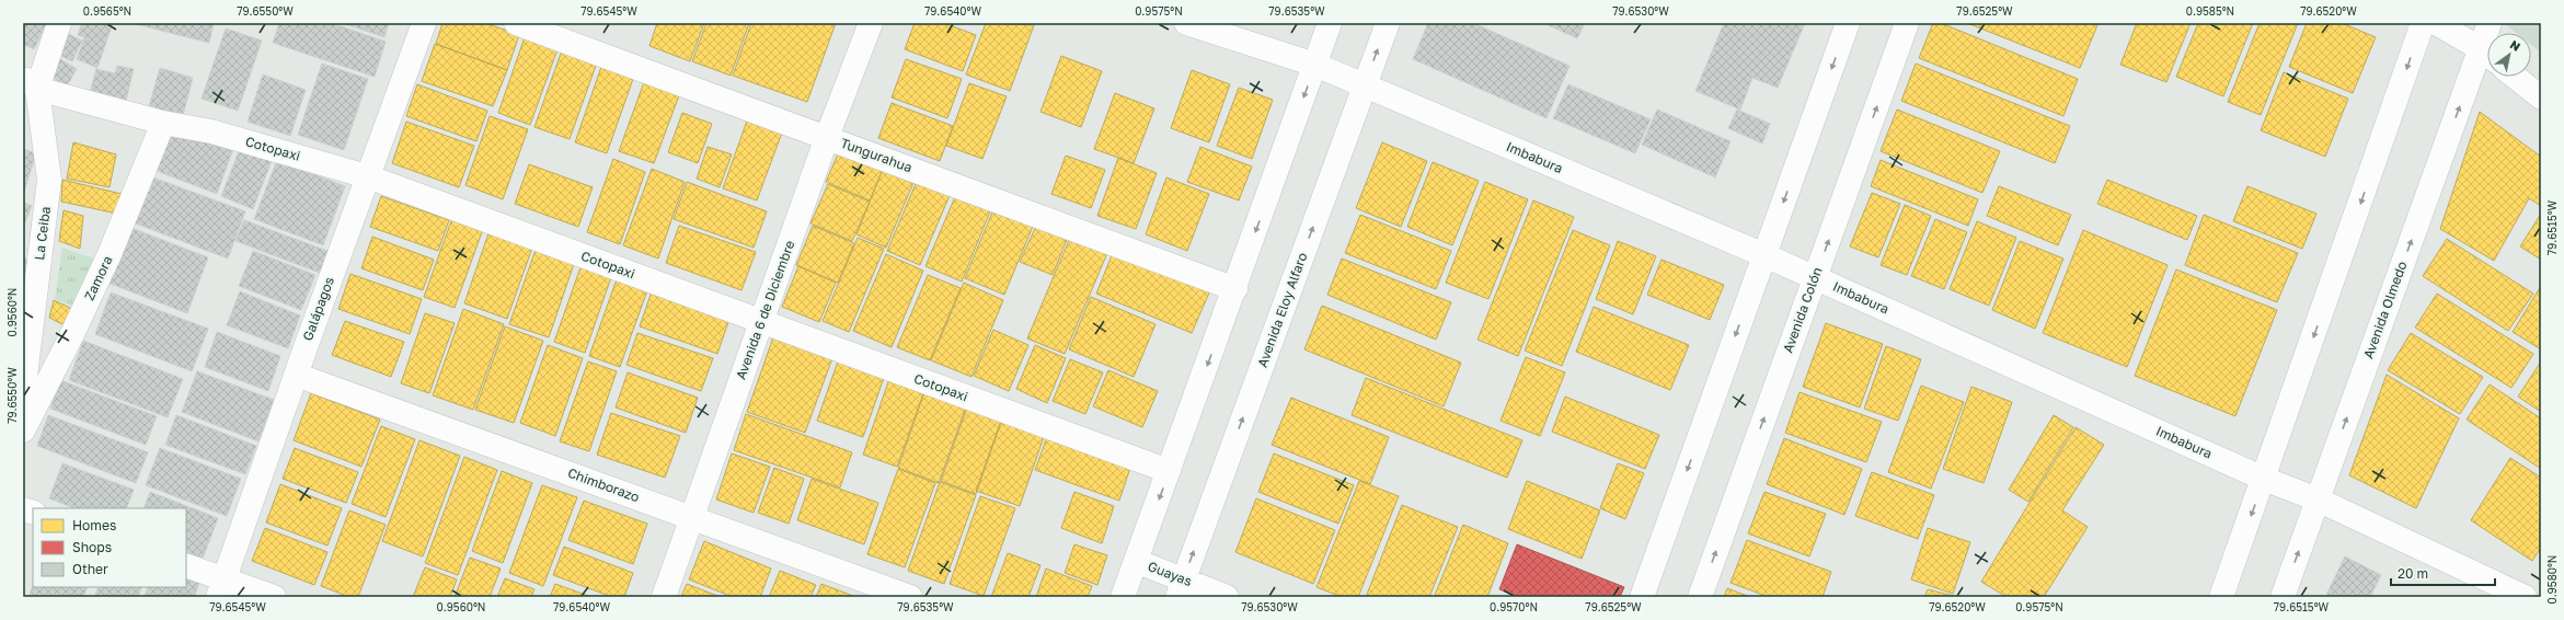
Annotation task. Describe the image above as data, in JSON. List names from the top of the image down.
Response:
{
  "streets": {
    "street": [
      "Cotopaxi",
      "Tungurahua",
      "Imbabura",
      "La Ceiba",
      "Zamora",
      "Galápagos",
      "Avenida 6 de Diciembre",
      "Avenida Eloy Alfaro",
      "Avenida Colón",
      "Avenida Olmedo",
      "Chimborazo",
      "Guayas"
    ]
  },
  "crossings": [
    ["Cotopaxi", "La Ceiba"],
    ["Cotopaxi", "Zamora"],
    ["Cotopaxi", "Galápagos"],
    ["Cotopaxi", "Avenida 6 de Diciembre"],
    ["Tungurahua", "Avenida 6 de Diciembre"],
    ["Imbabura", "Avenida Eloy Alfaro"],
    ["Imbabura", "Avenida Colón"],
    ["Imbabura", "Avenida Olmedo"],
    ["Galápagos", "Chimborazo"],
    ["Avenida 6 de Diciembre", "Chimborazo"],
    ["Avenida Eloy Alfaro", "Guayas"]
  ],
  "legend": ["Homes", "Shops", "Other"],
  "scale_bar": "20 m",
  "north": "top right",
  "coordinates": [
    "0.9565°N",
    "79.6550°W",
    "79.6545°W",
    "79.6540°W",
    "0.9575°N",
    "79.6535°W",
    "79.6530°W",
    "79.6525°W",
    "0.9585°N",
    "79.6520°W",
    "79.6515°W",
    "0.9560°N",
    "0.9580°N",
    "0.9570°N"
  ]
}
